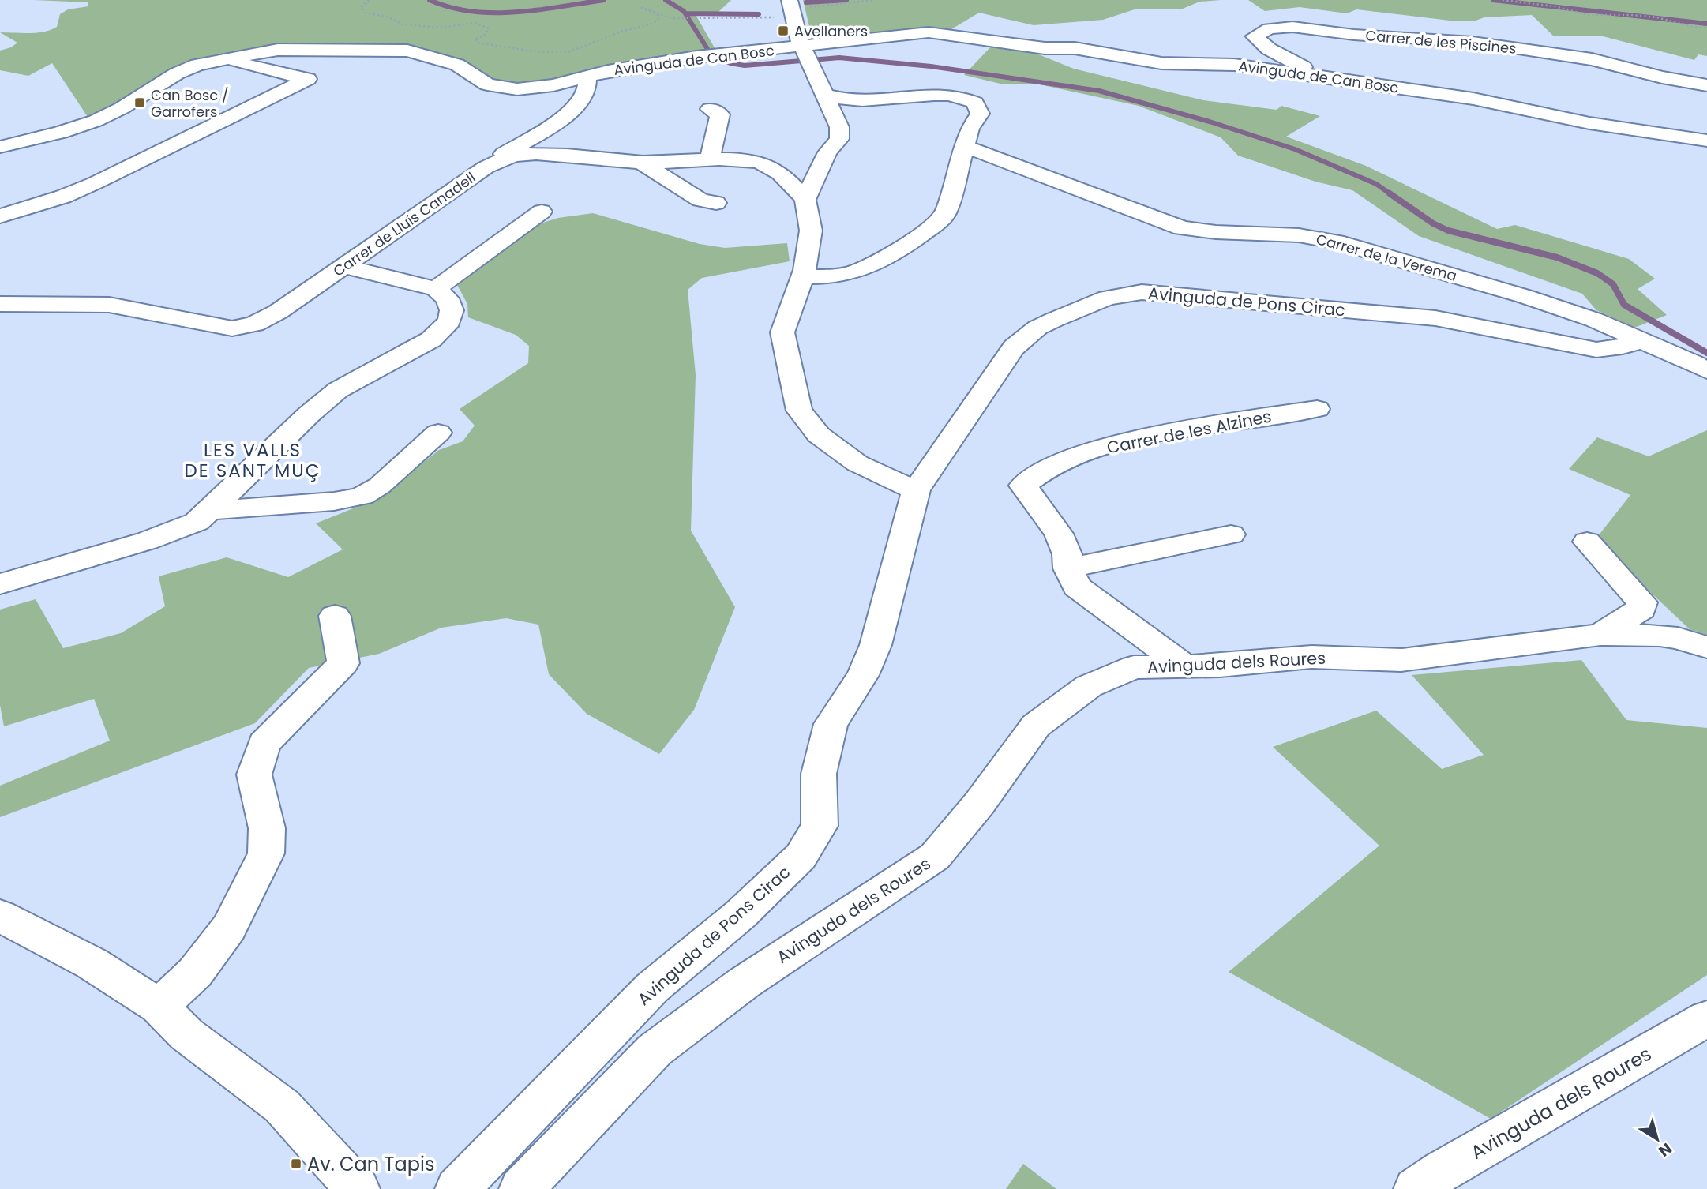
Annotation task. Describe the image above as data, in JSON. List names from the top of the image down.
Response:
{
  "streets": {
    "street": [
      "Carrer de les Piscines",
      "Avinguda de Can Bosc",
      "Carrer de Lluís Canadell",
      "Carrer de la Verema",
      "Avinguda de Pons Cirac",
      "Carrer de les Alzines",
      "Avinguda dels Roures"
    ]
  },
  "crossings": [
    ["Carrer de les Piscines", "Avinguda de Can Bosc"],
    ["Carrer de la Verema", "Avinguda de Pons Cirac"],
    ["Carrer de les Alzines", "Avinguda dels Roures"]
  ],
  "districts": ["LES VALLS DE SANT MUÇ"],
  "places": {
    "transit": ["Avellaners", "Can Bosc / Garrofers", "Av. Can Tapis"]
  },
  "north": "bottom right"
}
